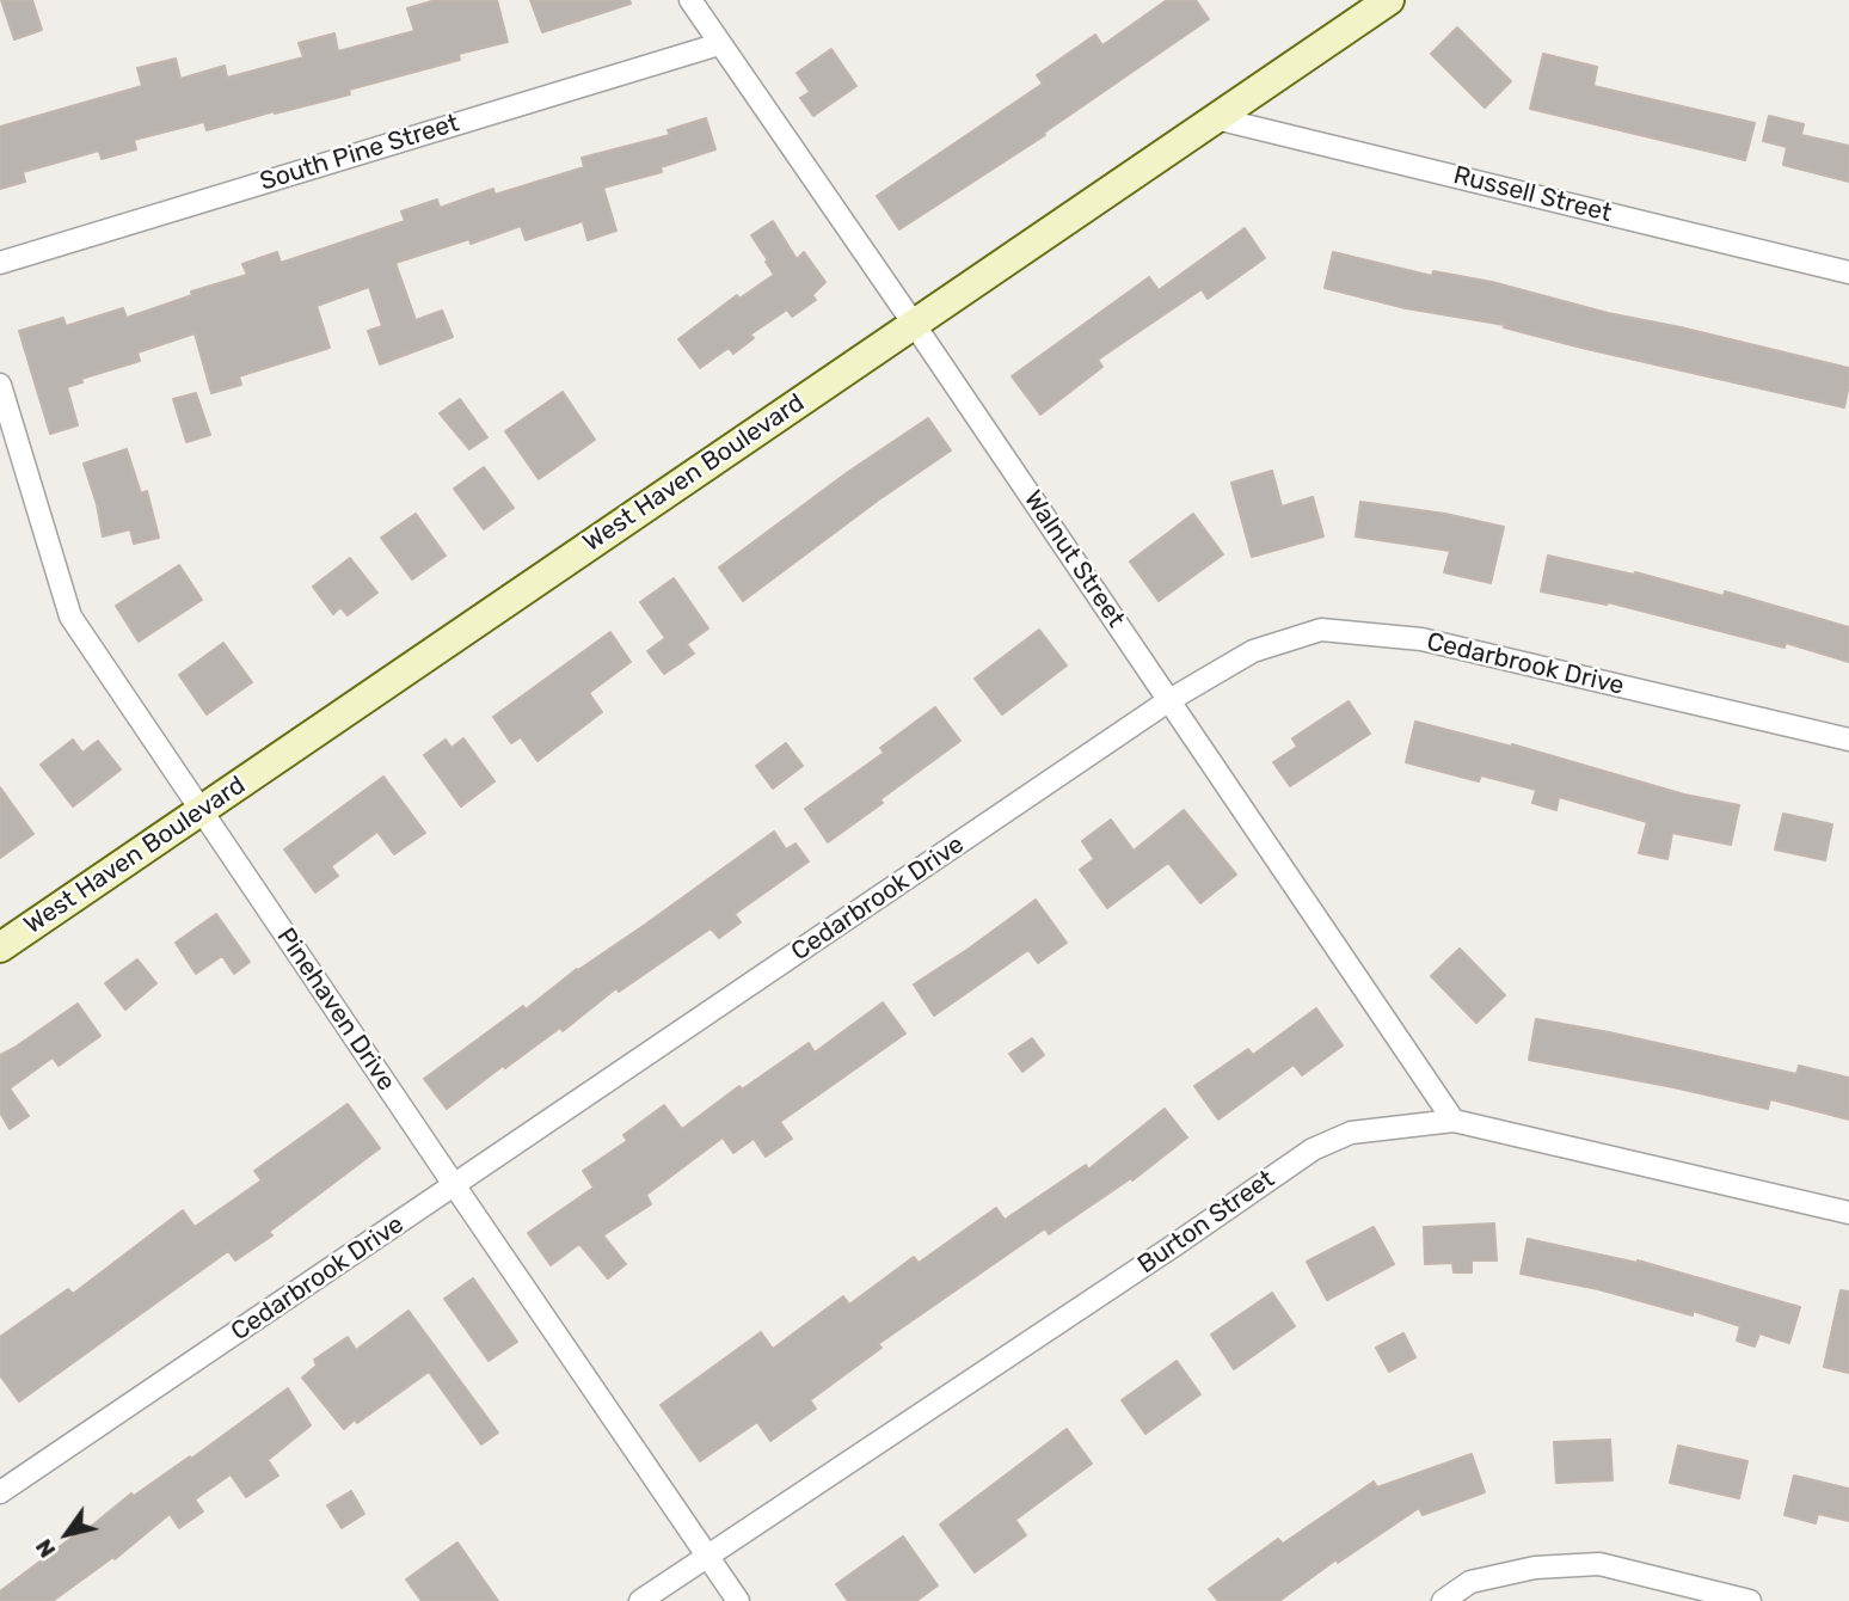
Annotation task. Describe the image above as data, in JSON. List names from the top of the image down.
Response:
{
  "streets": {
    "street": [
      "South Pine Street",
      "Russell Street",
      "West Haven Boulevard",
      "Walnut Street",
      "Cedarbrook Drive",
      "Pinehaven Drive",
      "Burton Street"
    ]
  },
  "crossings": [
    ["South Pine Street", "Walnut Street"],
    ["Russell Street", "West Haven Boulevard"],
    ["West Haven Boulevard", "Walnut Street"],
    ["West Haven Boulevard", "Pinehaven Drive"],
    ["Walnut Street", "Cedarbrook Drive"],
    ["Walnut Street", "Burton Street"],
    ["Cedarbrook Drive", "Pinehaven Drive"],
    ["Pinehaven Drive", "Burton Street"]
  ],
  "north": "bottom left"
}
